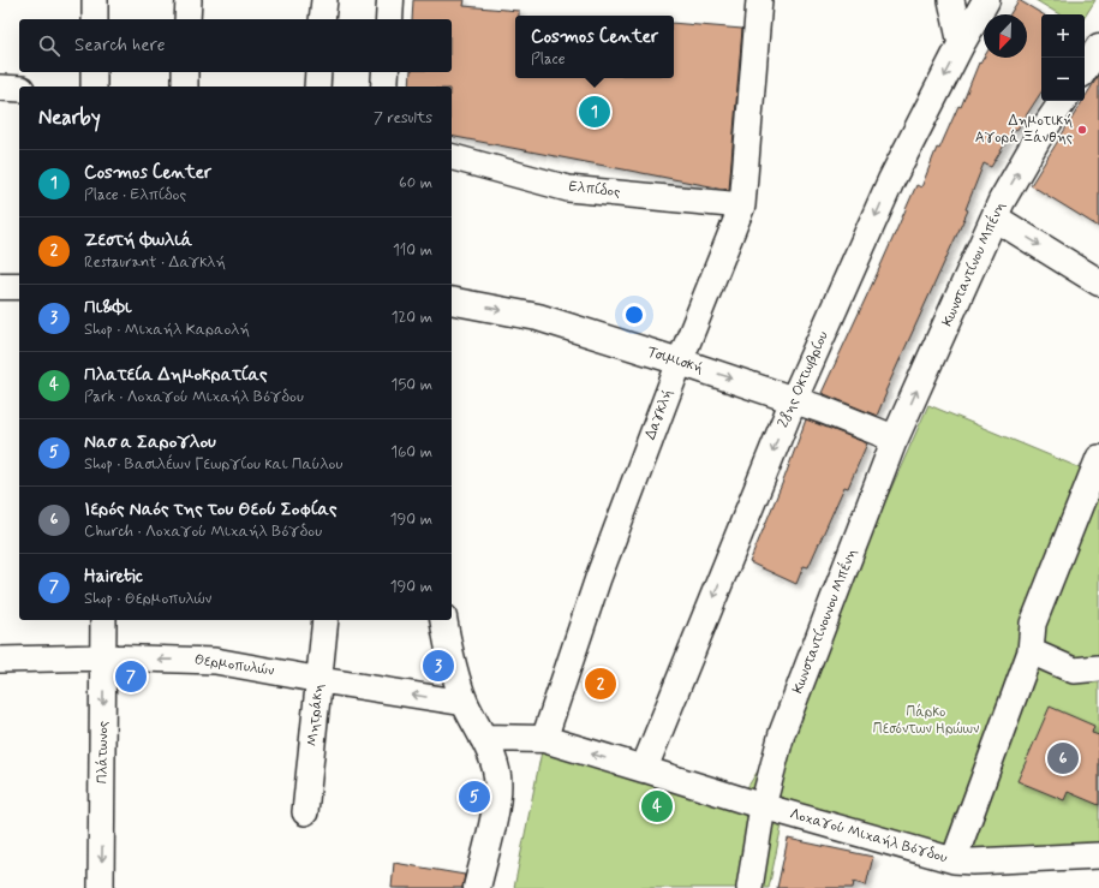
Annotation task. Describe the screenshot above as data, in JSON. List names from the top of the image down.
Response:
{
  "streets": {
    "street": [
      "Ελπίδος",
      "Κωνσταντίνου Μπένη",
      "Τσιμισκή",
      "28ης Οκτωβρίου",
      "Δαγκλή",
      "Κωνσταντίνουνου Μπένη",
      "Θερμοπυλών",
      "Μητράκη",
      "Πλάτωνος",
      "Λοχαγού Μιχαήλ Βόγδου"
    ]
  },
  "crossings": [
    ["Ελπίδος", "Δαγκλή"],
    ["Κωνσταντίνου Μπένη", "Τσιμισκή"],
    ["Κωνσταντίνου Μπένη", "Κωνσταντίνουνου Μπένη"],
    ["Τσιμισκή", "28ης Οκτωβρίου"],
    ["Τσιμισκή", "Δαγκλή"],
    ["Τσιμισκή", "Κωνσταντίνουνου Μπένη"],
    ["28ης Οκτωβρίου", "Λοχαγού Μιχαήλ Βόγδου"],
    ["Κωνσταντίνουνου Μπένη", "Λοχαγού Μιχαήλ Βόγδου"],
    ["Θερμοπυλών", "Μητράκη"],
    ["Θερμοπυλών", "Πλάτωνος"]
  ],
  "one_way": [
    "Κωνσταντίνου Μπένη",
    "Τσιμισκή",
    "28ης Οκτωβρίου",
    "Θερμοπυλών",
    "Πλάτωνος"
  ],
  "parks": ["Πάρκο Πεσόντων Ηρώων"],
  "places": ["Δημοτική Αγορά Ξάνθης"],
  "north": "bottom left",
  "page": {
    "map_buttons": ["+", "−"],
    "popup": ["Cosmos Center", "Place"],
    "search": "Search here",
    "heading": ["Nearby", "7 results"],
    "pins": [
      "1",
      "3",
      "7",
      "2",
      "6",
      "5",
      "4"
    ],
    "list": [
      {
        "mark": "1",
        "name": "Cosmos Center",
        "note": "Place · Ελπίδος",
        "value": "60 m"
      },
      {
        "mark": "2",
        "name": "Ζεστή Φωλιά",
        "note": "Restaurant · Δαγκλή",
        "value": "110 m"
      },
      {
        "mark": "3",
        "name": "Πι&Φι",
        "note": "Shop · Μιχαήλ Καραολή",
        "value": "120 m"
      },
      {
        "mark": "4",
        "name": "Πλατεία Δημοκρατίας",
        "note": "Park · Λοχαγού Μιχαήλ Βόγδου",
        "value": "150 m"
      },
      {
        "mark": "5",
        "name": "Νασ α Σαρογλου",
        "note": "Shop · Βασιλέων Γεωργίου και Παύλου",
        "value": "160 m"
      },
      {
        "mark": "6",
        "name": "Ιερός Ναός της του Θεού Σοφίας",
        "note": "Church · Λοχαγού Μιχαήλ Βόγδου",
        "value": "190 m"
      },
      {
        "mark": "7",
        "name": "Hairetic",
        "note": "Shop · Θερμοπυλών",
        "value": "190 m"
      }
    ]
  }
}
